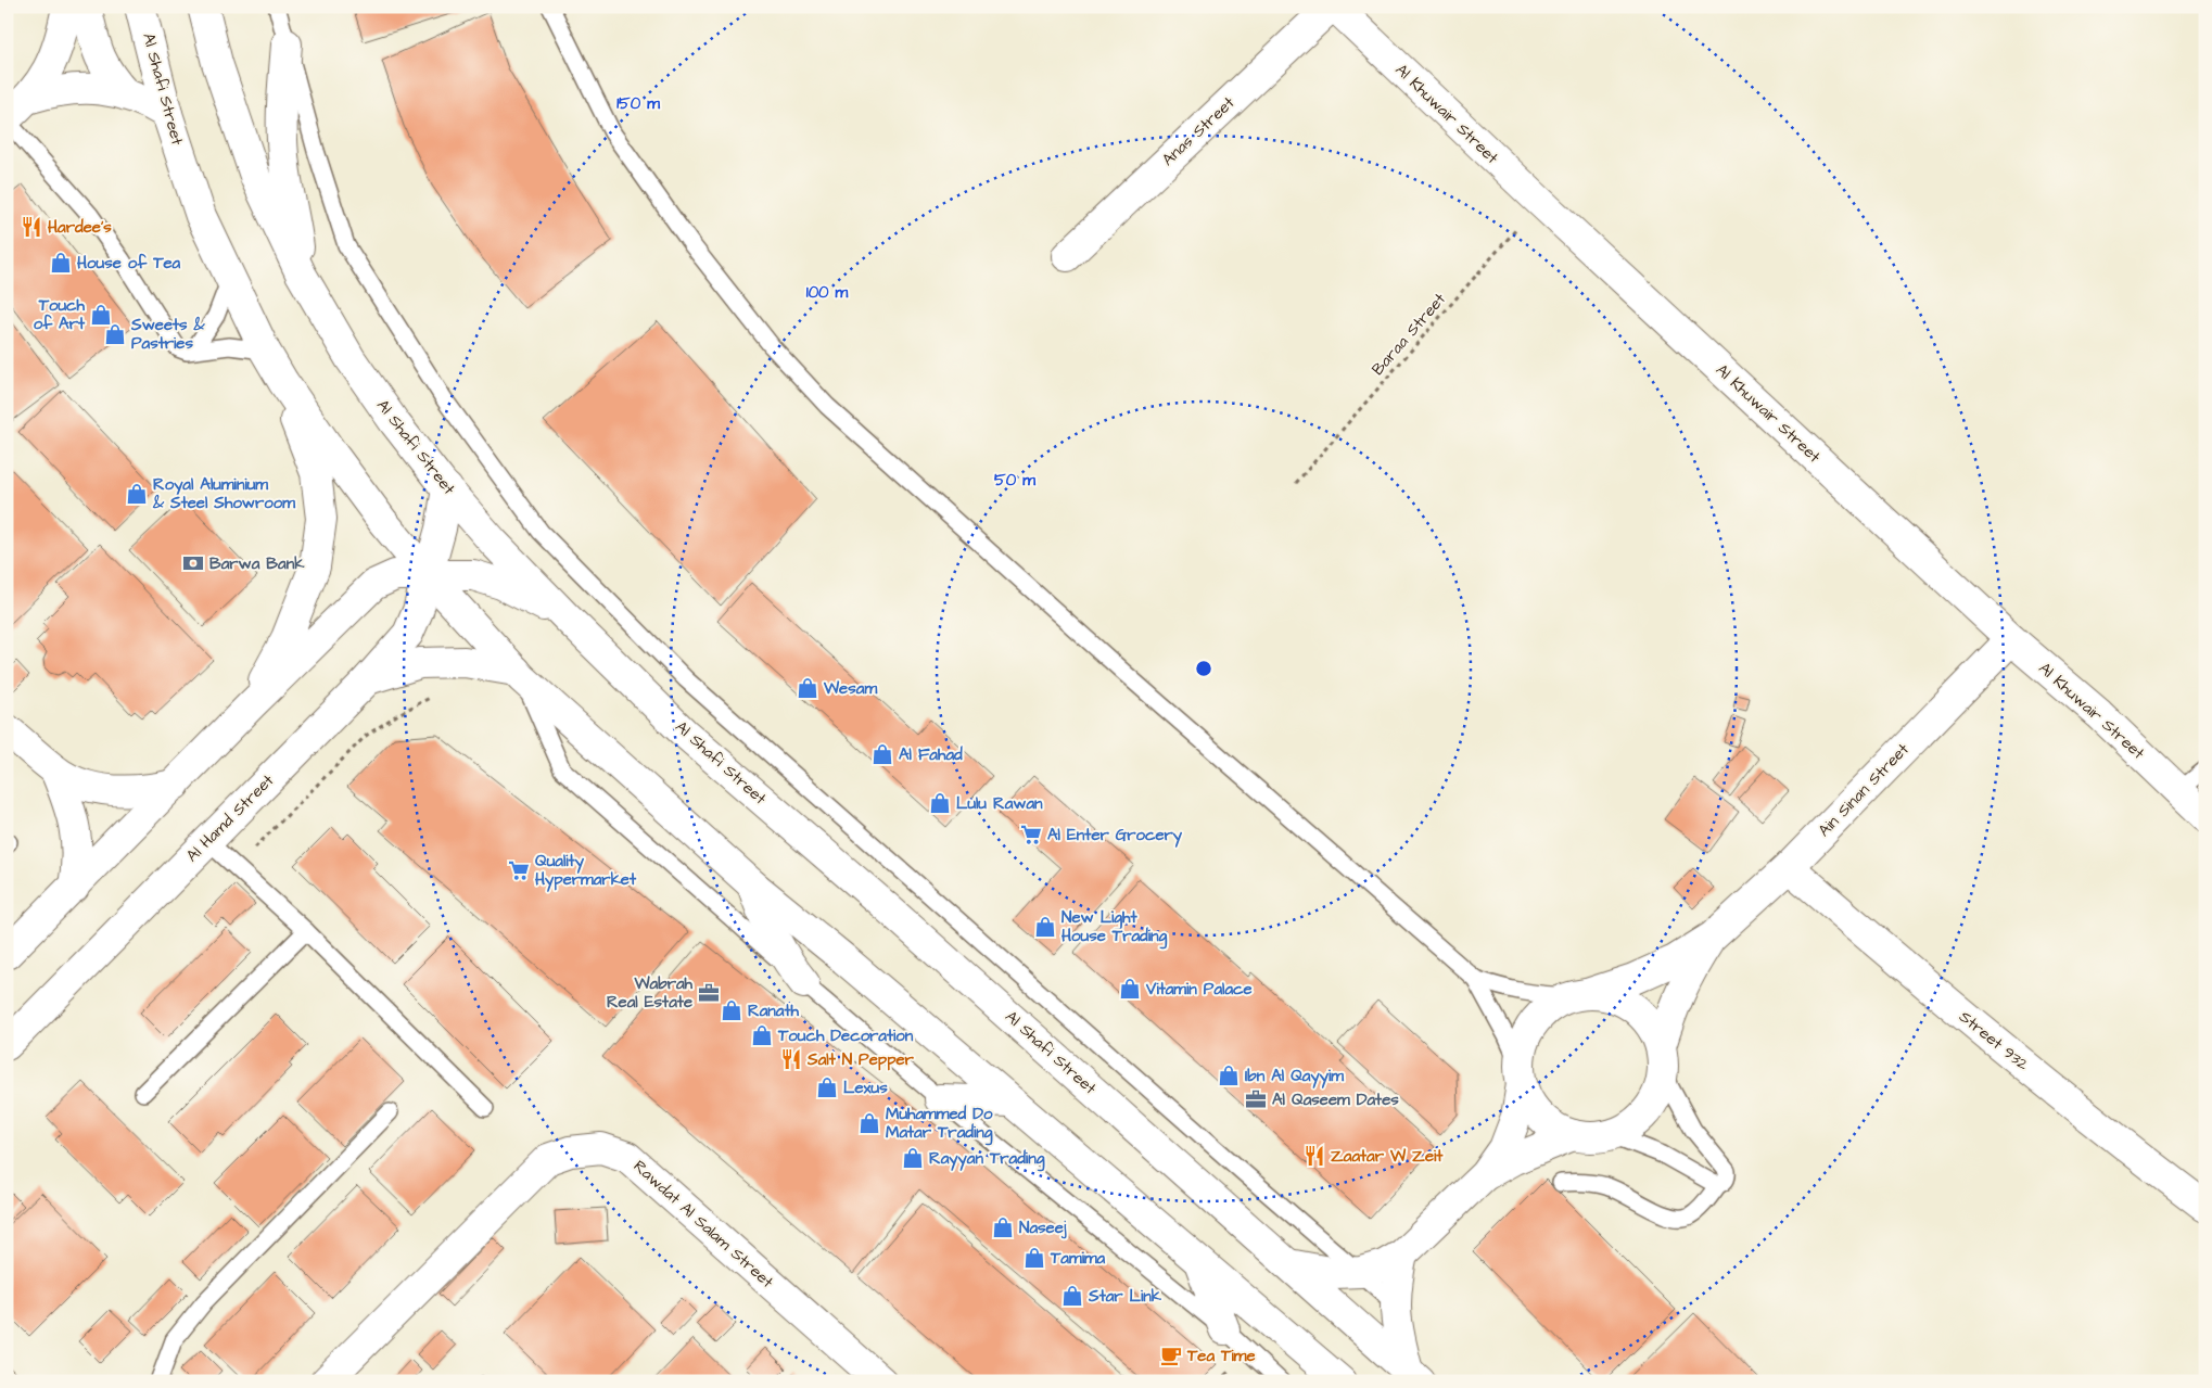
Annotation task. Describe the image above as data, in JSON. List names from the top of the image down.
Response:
{
  "streets": {
    "street": [
      "Al Shafi Street",
      "Al Khuwair Street",
      "Anas Street",
      "Ain Sinan Street",
      "Al Hamd Street",
      "Street 932",
      "Rawdat Al Salam Street"
    ],
    "path": ["Baraa Street"]
  },
  "crossings": [
    ["Al Shafi Street", "Al Hamd Street"],
    ["Al Khuwair Street", "Baraa Street"],
    ["Al Khuwair Street", "Ain Sinan Street"],
    ["Ain Sinan Street", "Street 932"]
  ],
  "places": {
    "restaurant": ["Hardee's", "Salt N Pepper", "Zaatar W Zeit"],
    "shop": [
      "House of Tea",
      "Touch of Art",
      "Sweets & Pastries",
      "Royal Aluminium & Steel Showroom",
      "Wesam",
      "Al Fahad",
      "Lulu Rawan",
      "New Light House Trading",
      "Vitamin Palace",
      "Ranath",
      "Touch Decoration",
      "Ibn Al Qayyim",
      "Lexus",
      "Muhammed Do Matar Trading",
      "Rayyan Trading",
      "Naseej",
      "Tamima",
      "Star Link"
    ],
    "bank": ["Barwa Bank"],
    "supermarket": ["Al Enter Grocery", "Quality Hypermarket"],
    "office": ["Wabrah Real Estate", "Al Qaseem Dates"],
    "cafe": ["Tea Time"]
  },
  "rings": ["150 m", "100 m", "50 m"]
}
